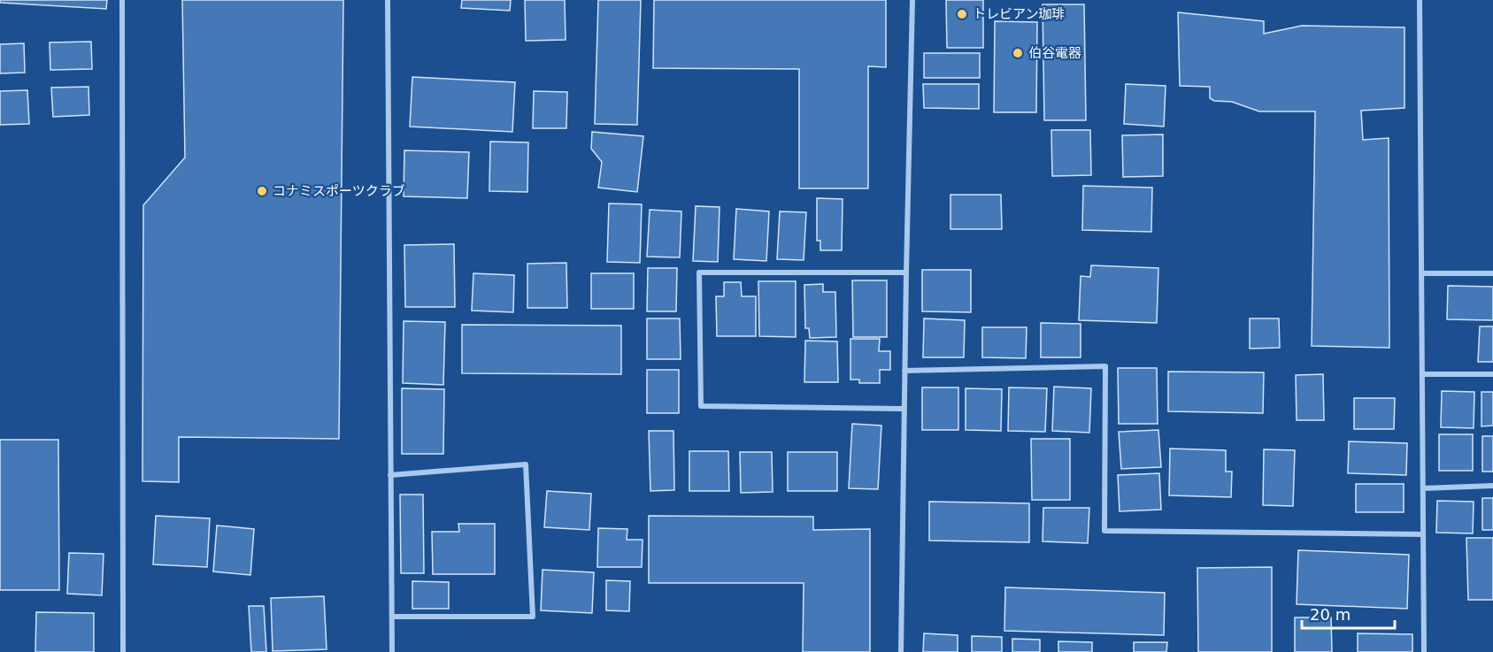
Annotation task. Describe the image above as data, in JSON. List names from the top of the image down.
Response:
{
  "places": ["トレビアン珈琲", "伯谷電器", "コナミスポーツクラブ"],
  "scale_bar": "20 m"
}
